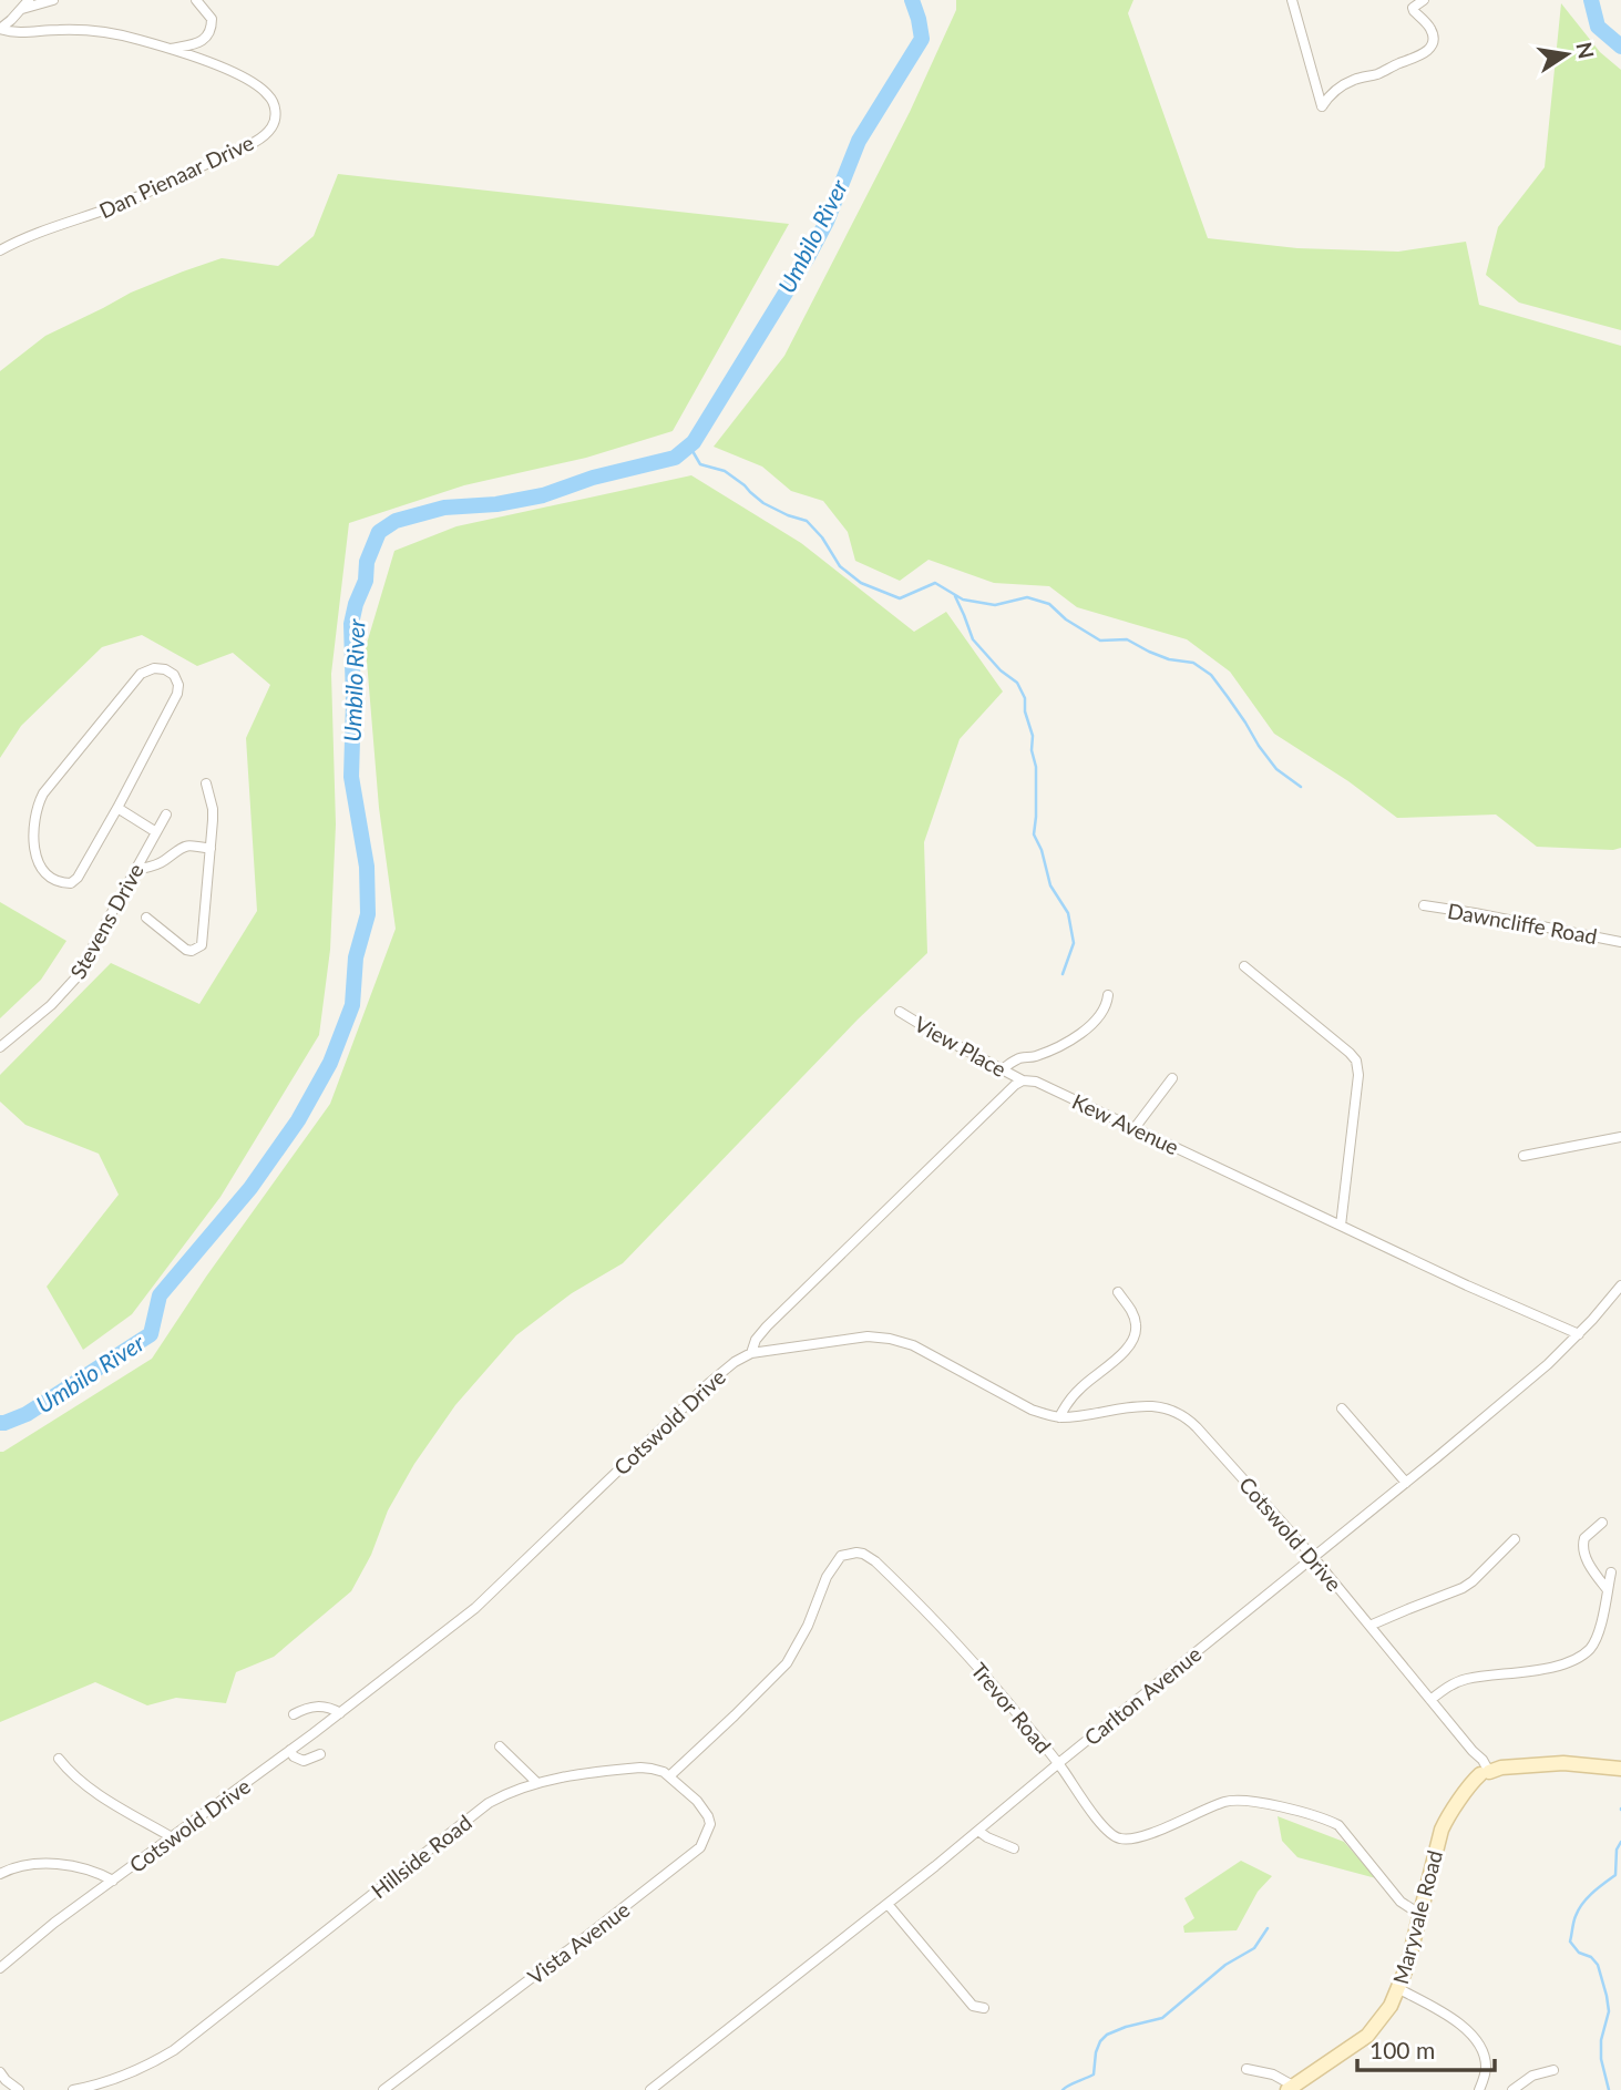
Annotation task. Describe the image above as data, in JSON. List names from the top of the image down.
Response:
{
  "streets": {
    "street": [
      "Dan Pienaar Drive",
      "Stevens Drive",
      "Dawncliffe Road",
      "View Place",
      "Kew Avenue",
      "Cotswold Drive",
      "Carlton Avenue",
      "Trevor Road",
      "Hillside Road",
      "Maryvale Road",
      "Vista Avenue"
    ]
  },
  "crossings": [
    ["View Place", "Kew Avenue"],
    ["Kew Avenue", "Carlton Avenue"],
    ["Cotswold Drive", "Carlton Avenue"],
    ["Cotswold Drive", "Maryvale Road"],
    ["Carlton Avenue", "Trevor Road"],
    ["Trevor Road", "Hillside Road"],
    ["Trevor Road", "Maryvale Road"],
    ["Trevor Road", "Vista Avenue"],
    ["Hillside Road", "Vista Avenue"]
  ],
  "water": ["Umbilo River"],
  "scale_bar": "100 m",
  "north": "right"
}
